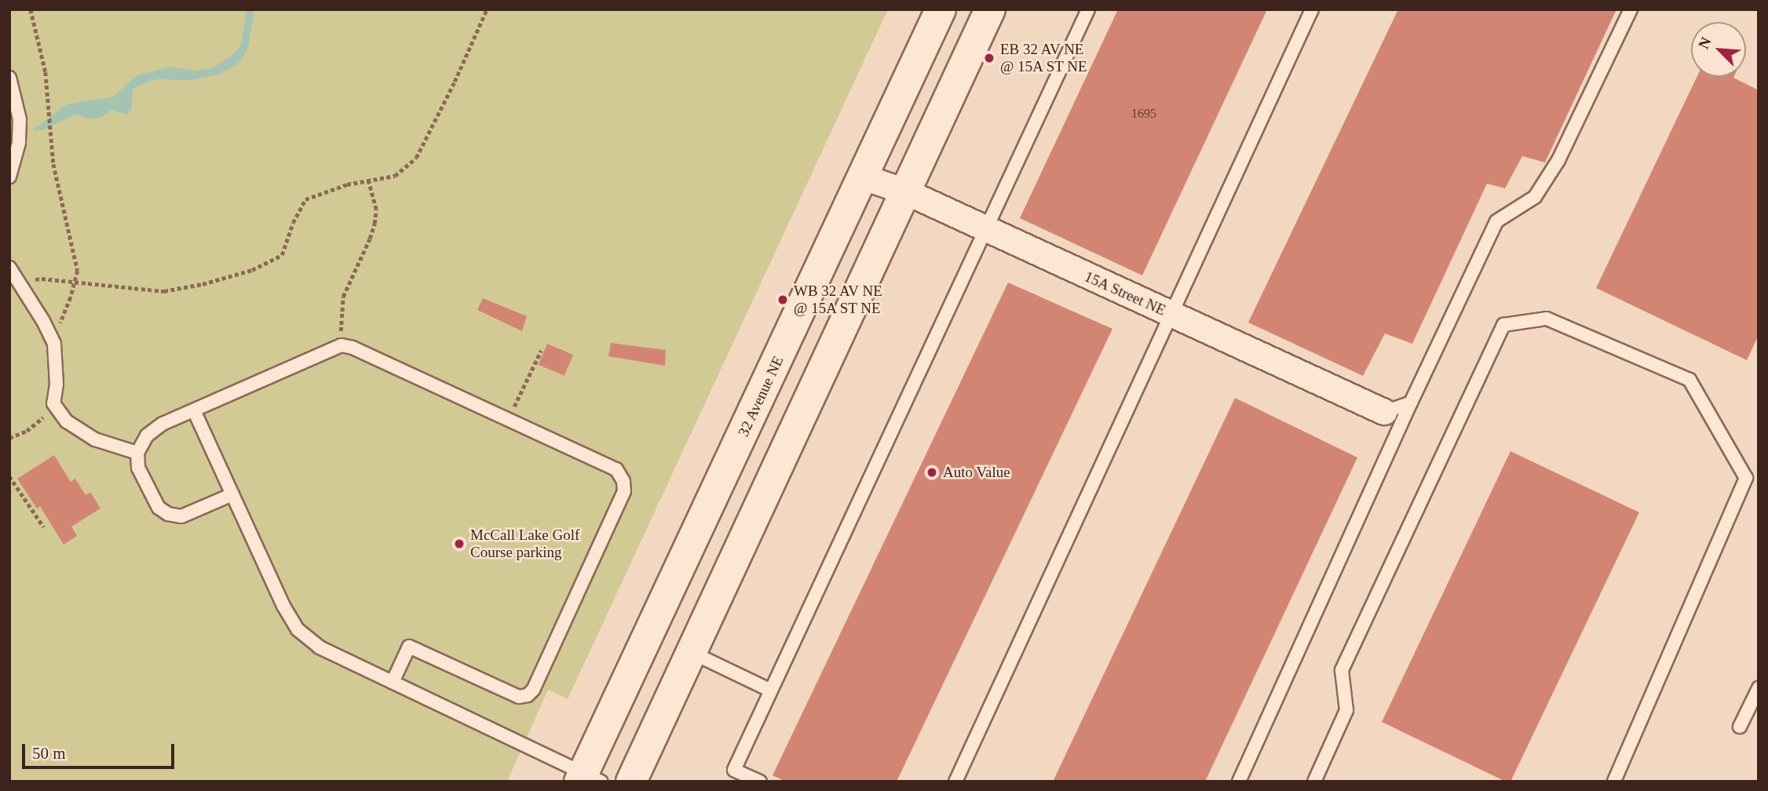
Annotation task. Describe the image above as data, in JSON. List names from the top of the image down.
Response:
{
  "streets": {
    "main road": ["32 Avenue NE"],
    "street": ["15A Street NE"]
  },
  "crossings": [
    ["15A Street NE", "32 Avenue NE"]
  ],
  "places": [
    "EB 32 AV NE @ 15A ST NE",
    "WB 32 AV NE @ 15A ST NE",
    "Auto Value",
    "McCall Lake Golf Course parking"
  ],
  "house_numbers": ["1695"],
  "scale_bar": "50 m",
  "north": "top left"
}
